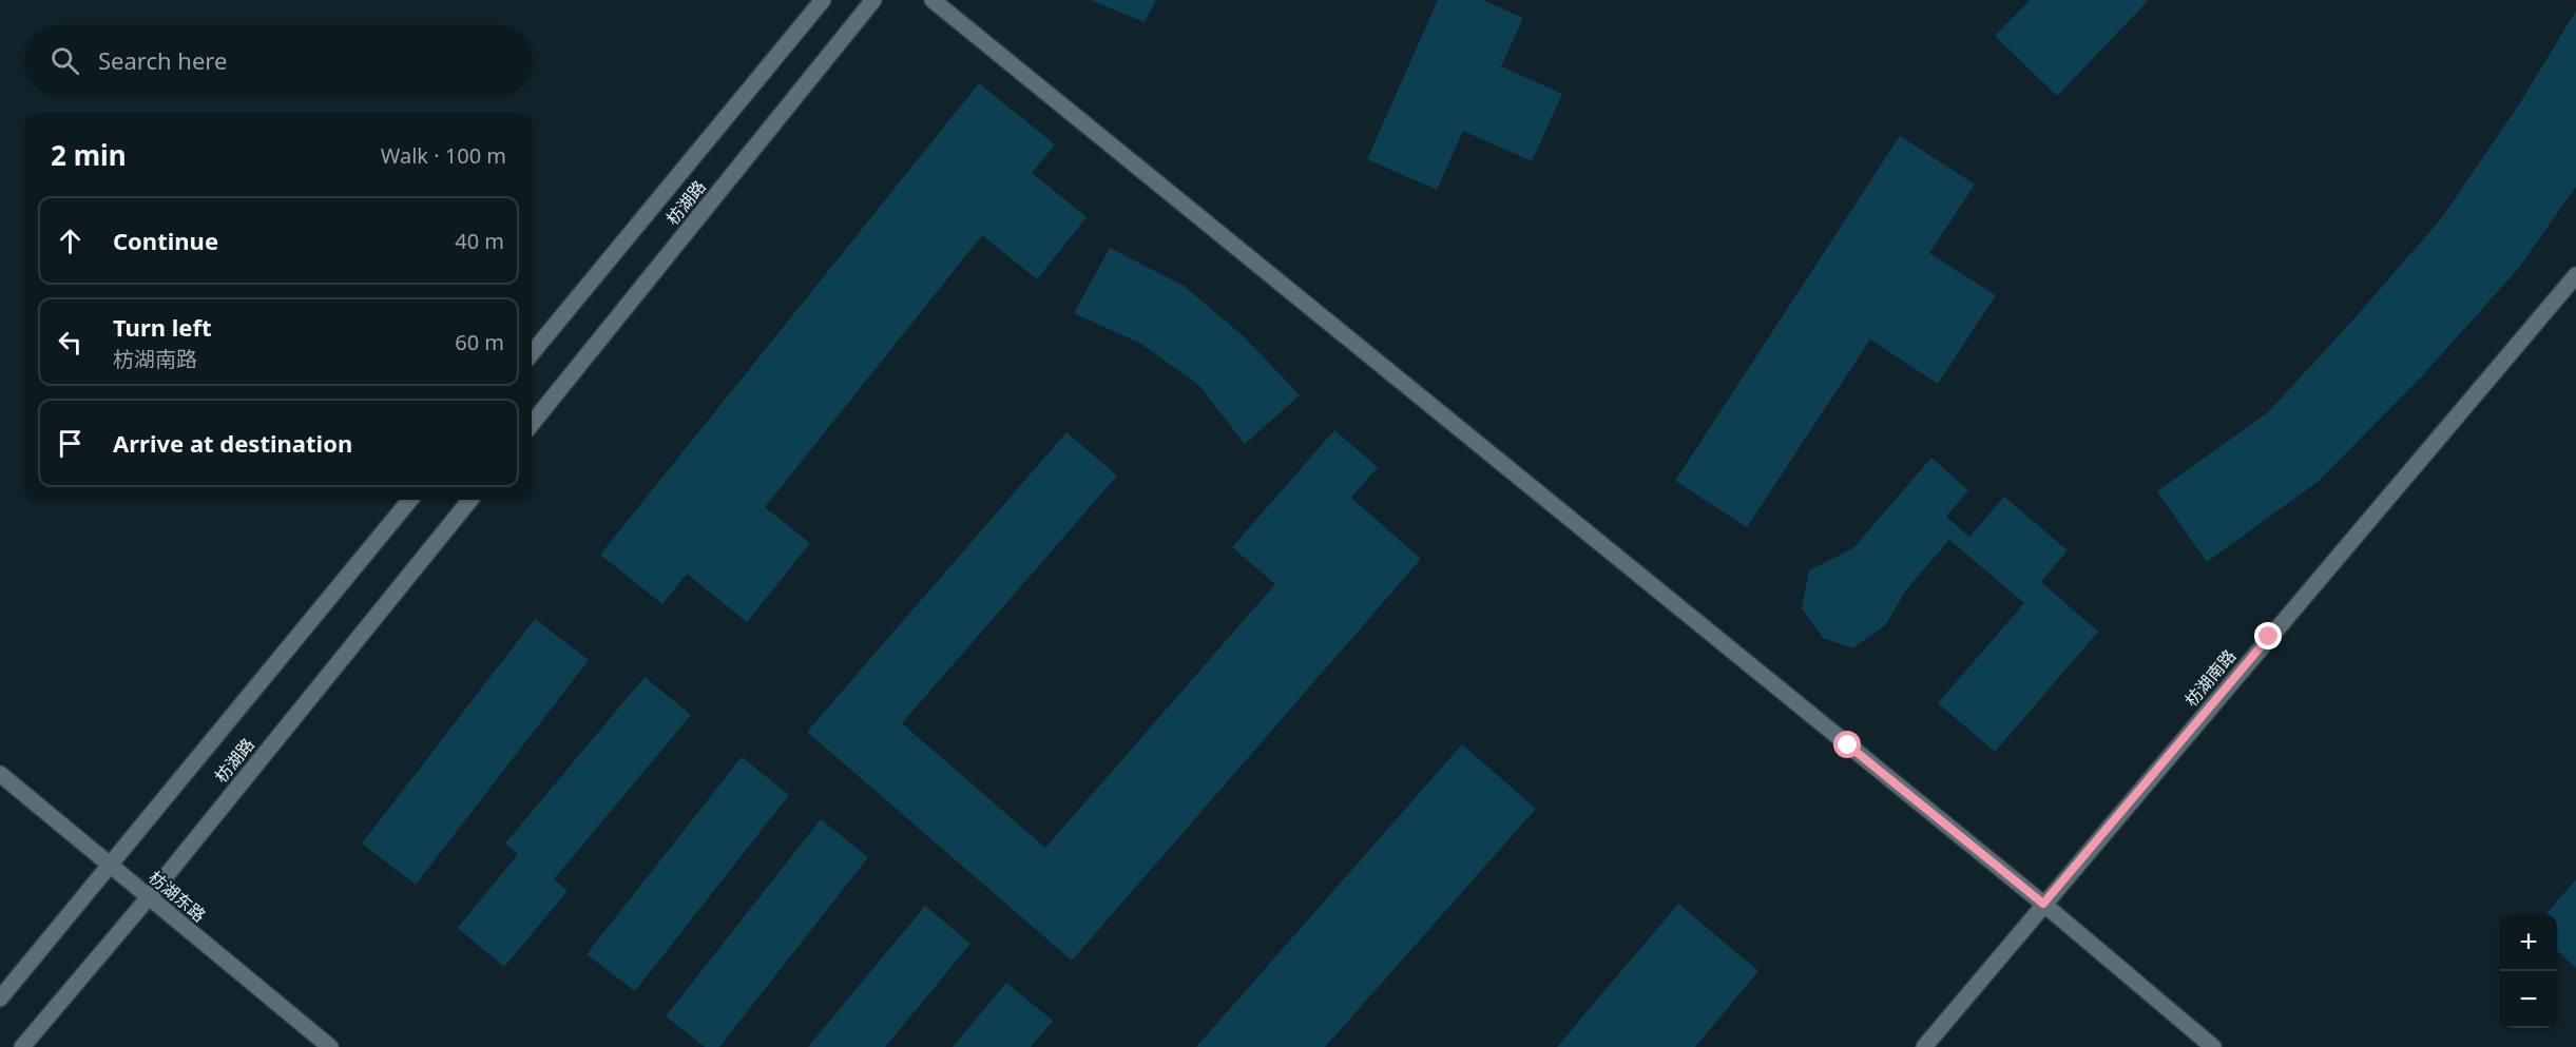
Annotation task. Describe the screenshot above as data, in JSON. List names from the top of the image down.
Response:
{
  "streets": {
    "street": ["枋湖路", "枋湖南路", "枋湖东路"]
  },
  "crossings": [
    ["枋湖路", "枋湖东路"]
  ],
  "page": {
    "search": "Search here",
    "heading": ["2 min", "Walk · 100 m"],
    "list": [
      ["Continue", "40 m"],
      ["Turn left", "枋湖南路", "60 m"],
      "Arrive at destination"
    ],
    "map_buttons": ["+", "−"]
  }
}
